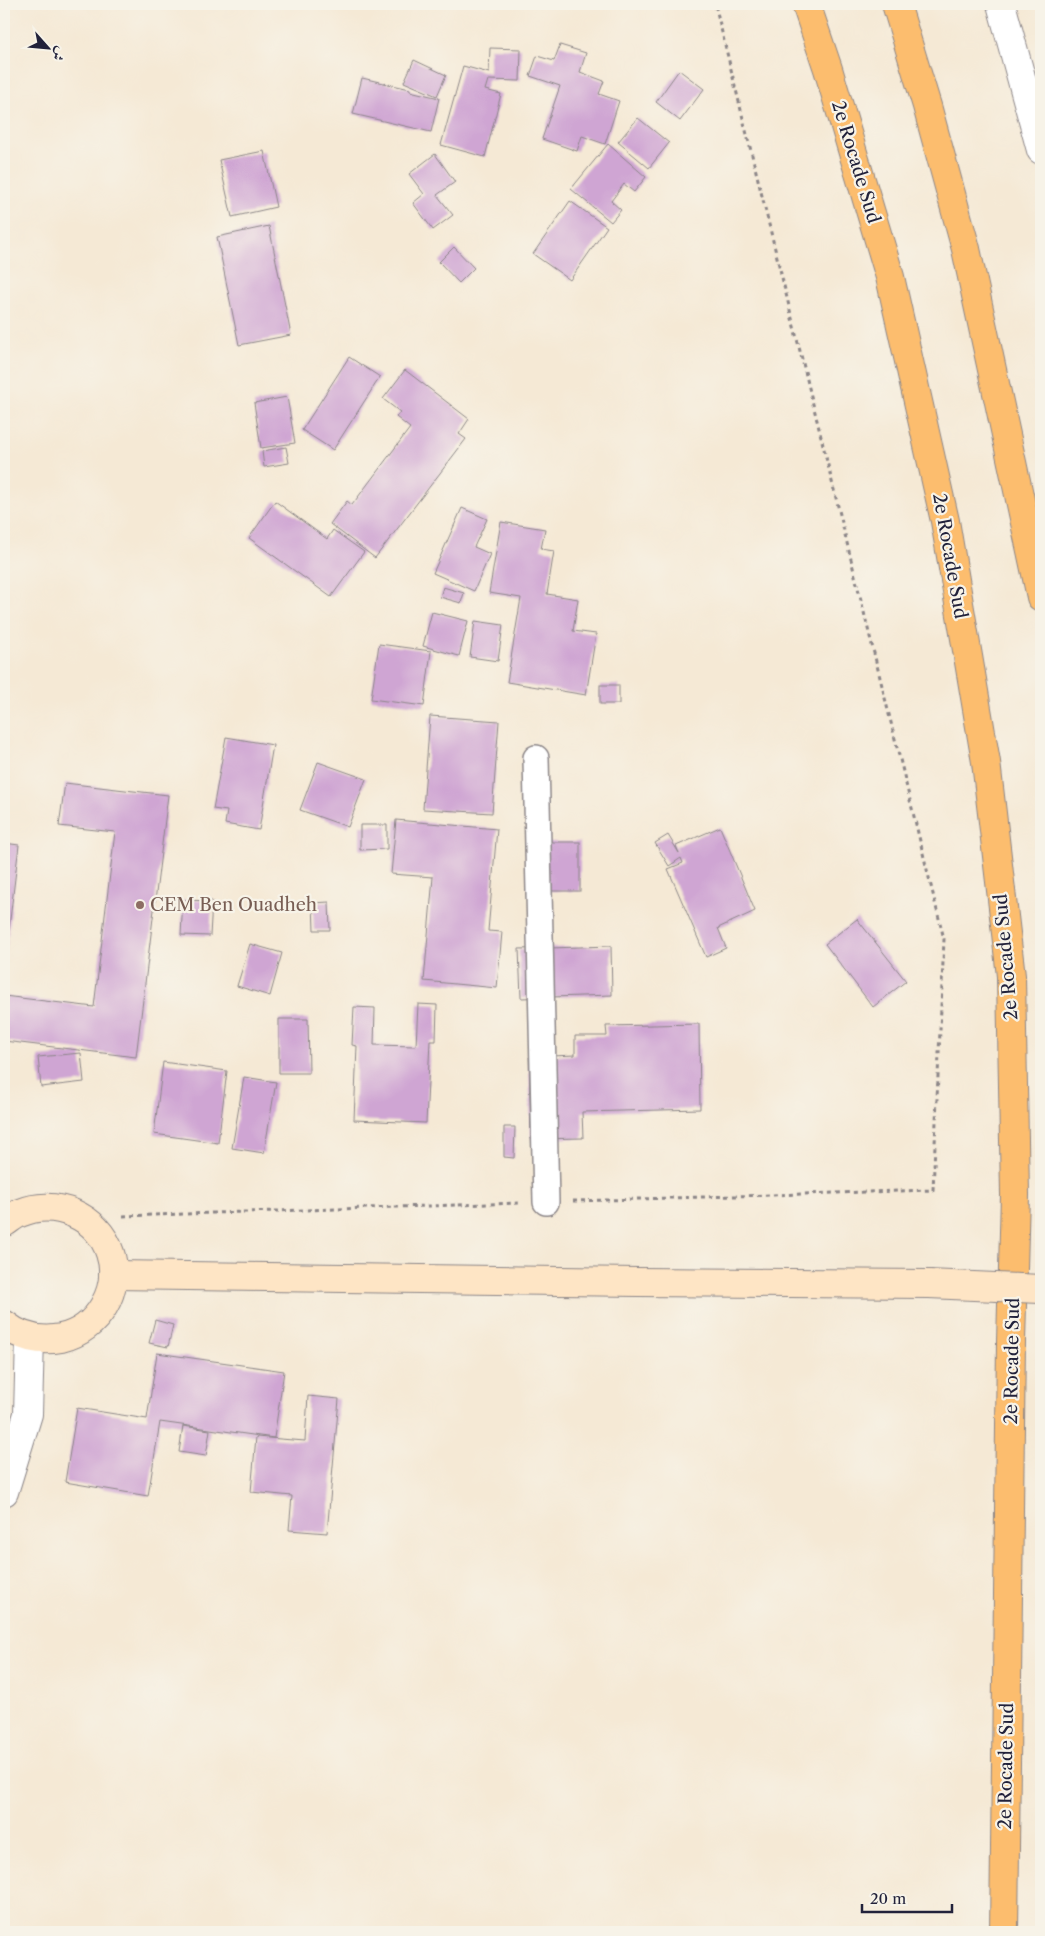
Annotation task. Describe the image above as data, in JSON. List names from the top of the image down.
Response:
{
  "streets": {
    "highway": ["2e Rocade Sud"]
  },
  "places": ["CEM Ben Ouadheh"],
  "scale_bar": "20 m",
  "north": "bottom right"
}
